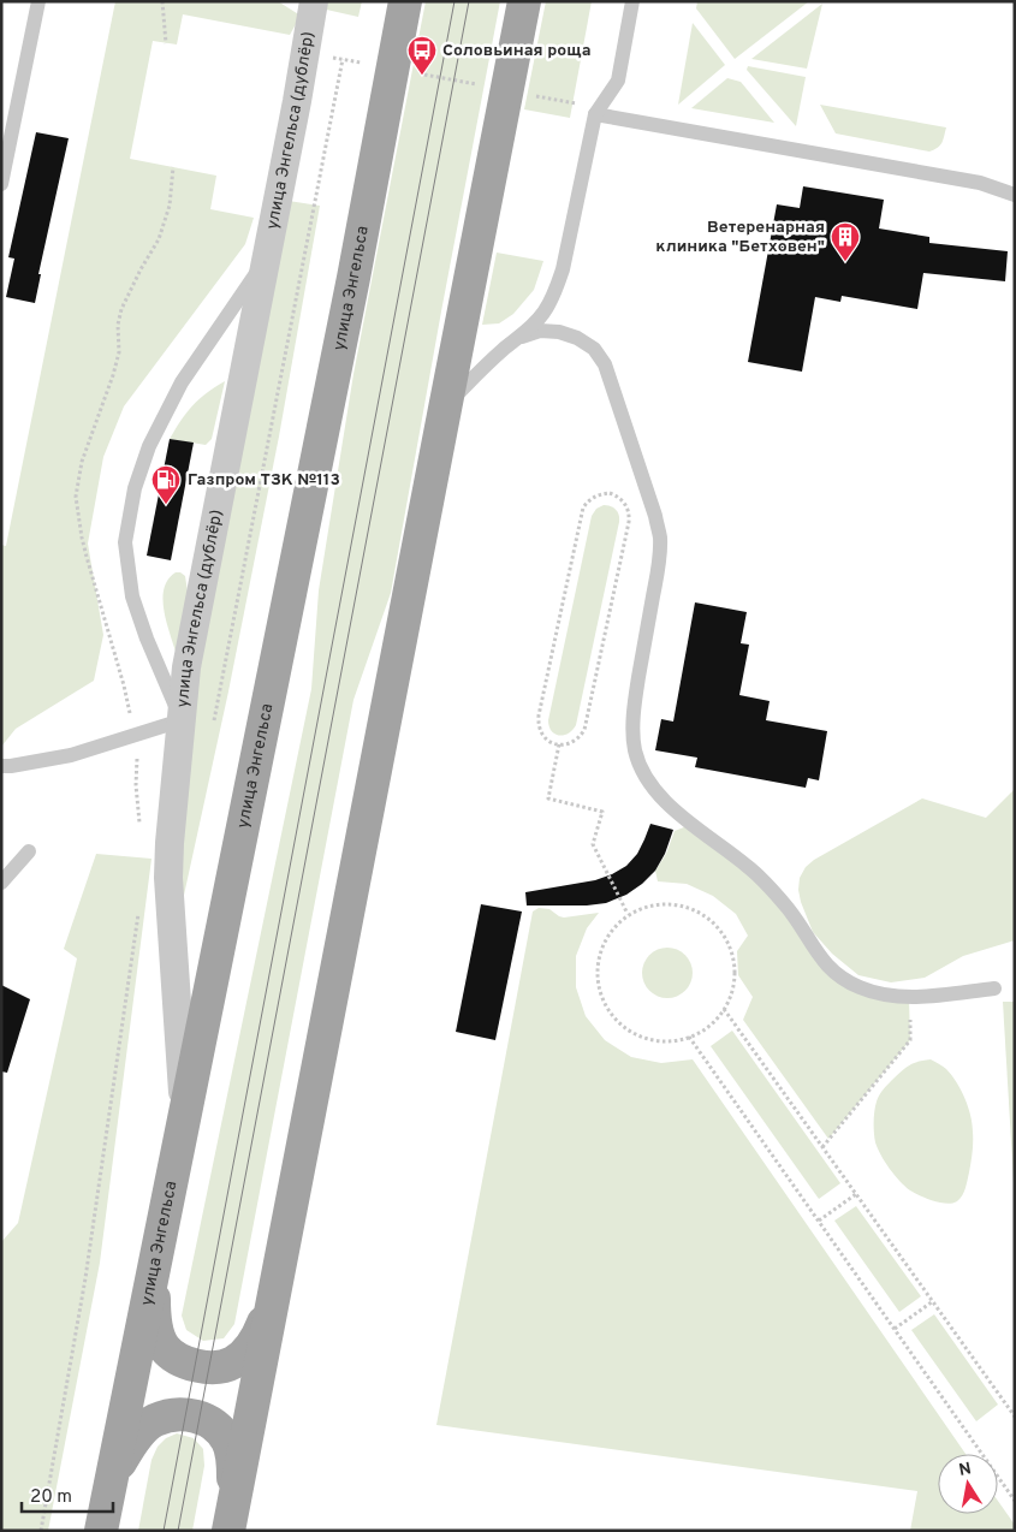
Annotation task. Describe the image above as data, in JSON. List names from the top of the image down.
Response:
{
  "streets": {
    "main road": ["улица Энгельса"],
    "street": ["улица Энгельса (дублёр)"]
  },
  "crossings": [
    ["улица Энгельса (дублёр)", "улица Энгельса"]
  ],
  "places": {
    "bus stop": ["Соловьиная роща"],
    "building": ["Ветеренарная клиника \"Бетховен\""],
    "fuel station": ["Газпром ТЗК №113"]
  },
  "scale_bar": "20 m",
  "north": "top"
}
